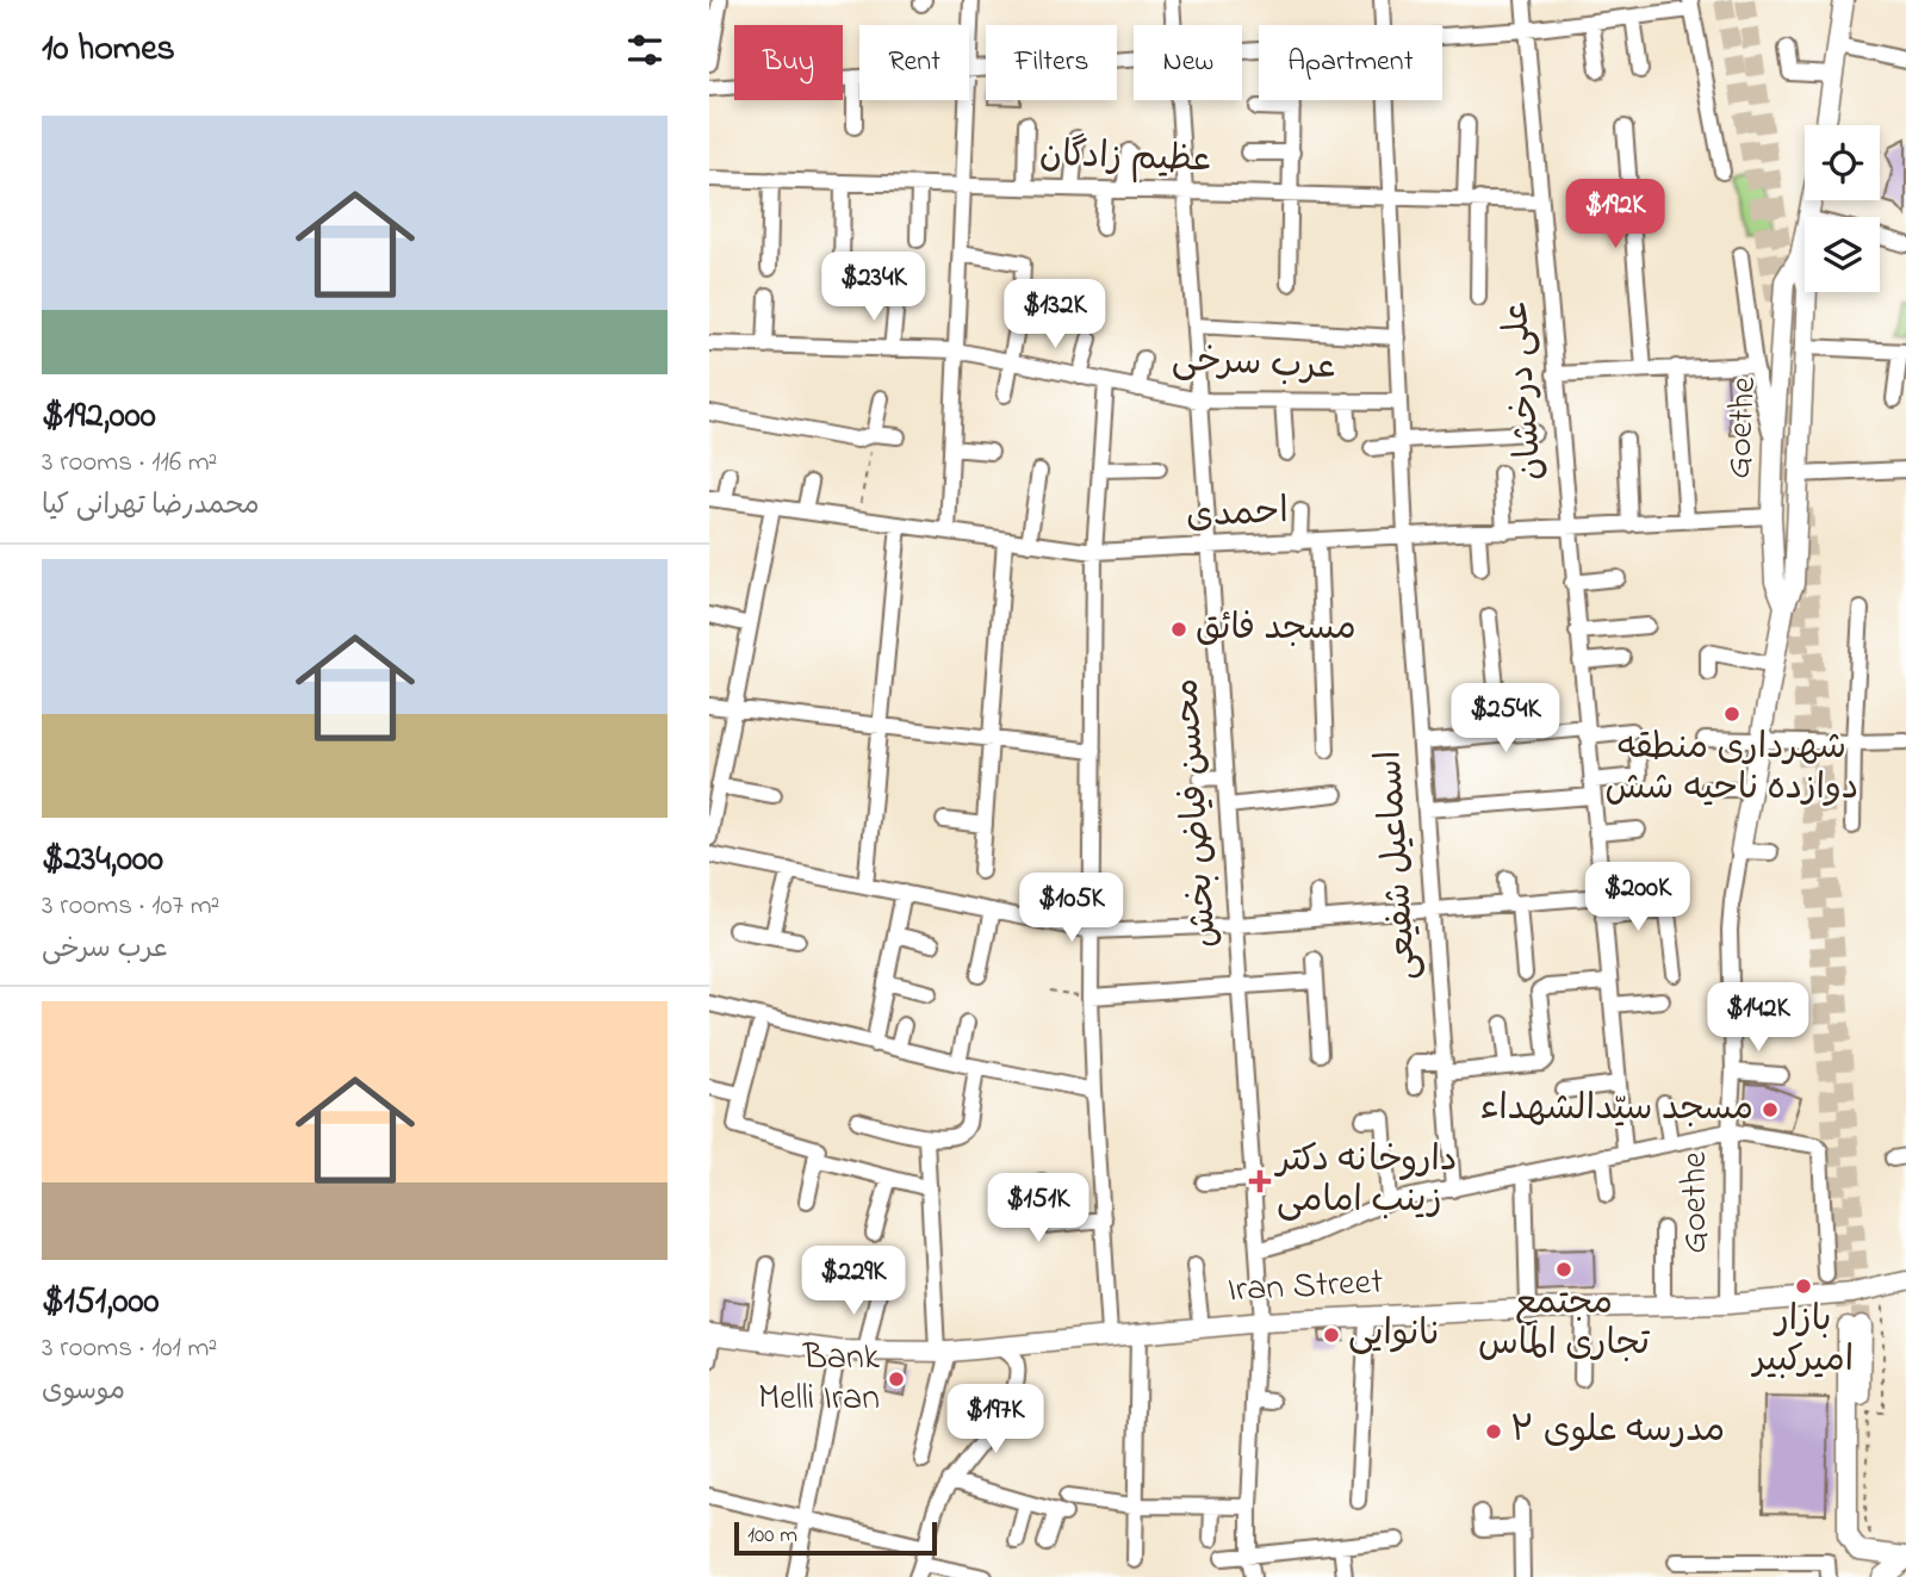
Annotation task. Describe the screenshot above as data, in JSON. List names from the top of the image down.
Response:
{
  "streets": {
    "main road": ["Goethe", "Iran Street"],
    "street": [
      "عظیم زادگان",
      "عرب سرخی",
      "علی درخشان",
      "احمدی",
      "محسن فیاض بخش",
      "اسماعیل شفیعی"
    ]
  },
  "crossings": [
    ["عظیم زادگان", "علی درخشان"],
    ["عظیم زادگان", "محسن فیاض بخش"],
    ["عظیم زادگان", "اسماعیل شفیعی"],
    ["عرب سرخی", "محسن فیاض بخش"],
    ["عرب سرخی", "اسماعیل شفیعی"],
    ["علی درخشان", "احمدی"],
    ["Goethe", "احمدی"],
    ["Goethe", "Iran Street"],
    ["احمدی", "محسن فیاض بخش"],
    ["احمدی", "اسماعیل شفیعی"],
    ["محسن فیاض بخش", "Iran Street"]
  ],
  "places": {
    "other": [
      "مسجد فائق",
      "شهرداری منطقه دوازده ناحیه شش",
      "مسجد سیّدالشهداء",
      "مجتمع تجاری الماس",
      "بازار امیرکبیر",
      "نانوایی",
      "Bank Melli Iran",
      "مدرسه علوی ۲"
    ],
    "health": ["داروخانه دکتر زینب امامی"]
  },
  "scale_bar": "100 m",
  "page": {
    "heading": "10 homes",
    "chip": [
      "Buy",
      "Rent",
      "Filters",
      "New",
      "Apartment"
    ],
    "list": [
      {
        "name": "$192,000",
        "note": "3 rooms · 116 m² · محمدرضا تهرانی کیا"
      },
      {
        "name": "$234,000",
        "note": "3 rooms · 107 m² · عرب سرخی"
      },
      {
        "name": "$151,000",
        "note": "3 rooms · 101 m² · موسوی"
      }
    ],
    "price": [
      "$192K",
      "$234K",
      "$132K",
      "$254K",
      "$200K",
      "$105K",
      "$142K",
      "$151K",
      "$229K",
      "$197K"
    ],
    "scale": "100 m"
  }
}
